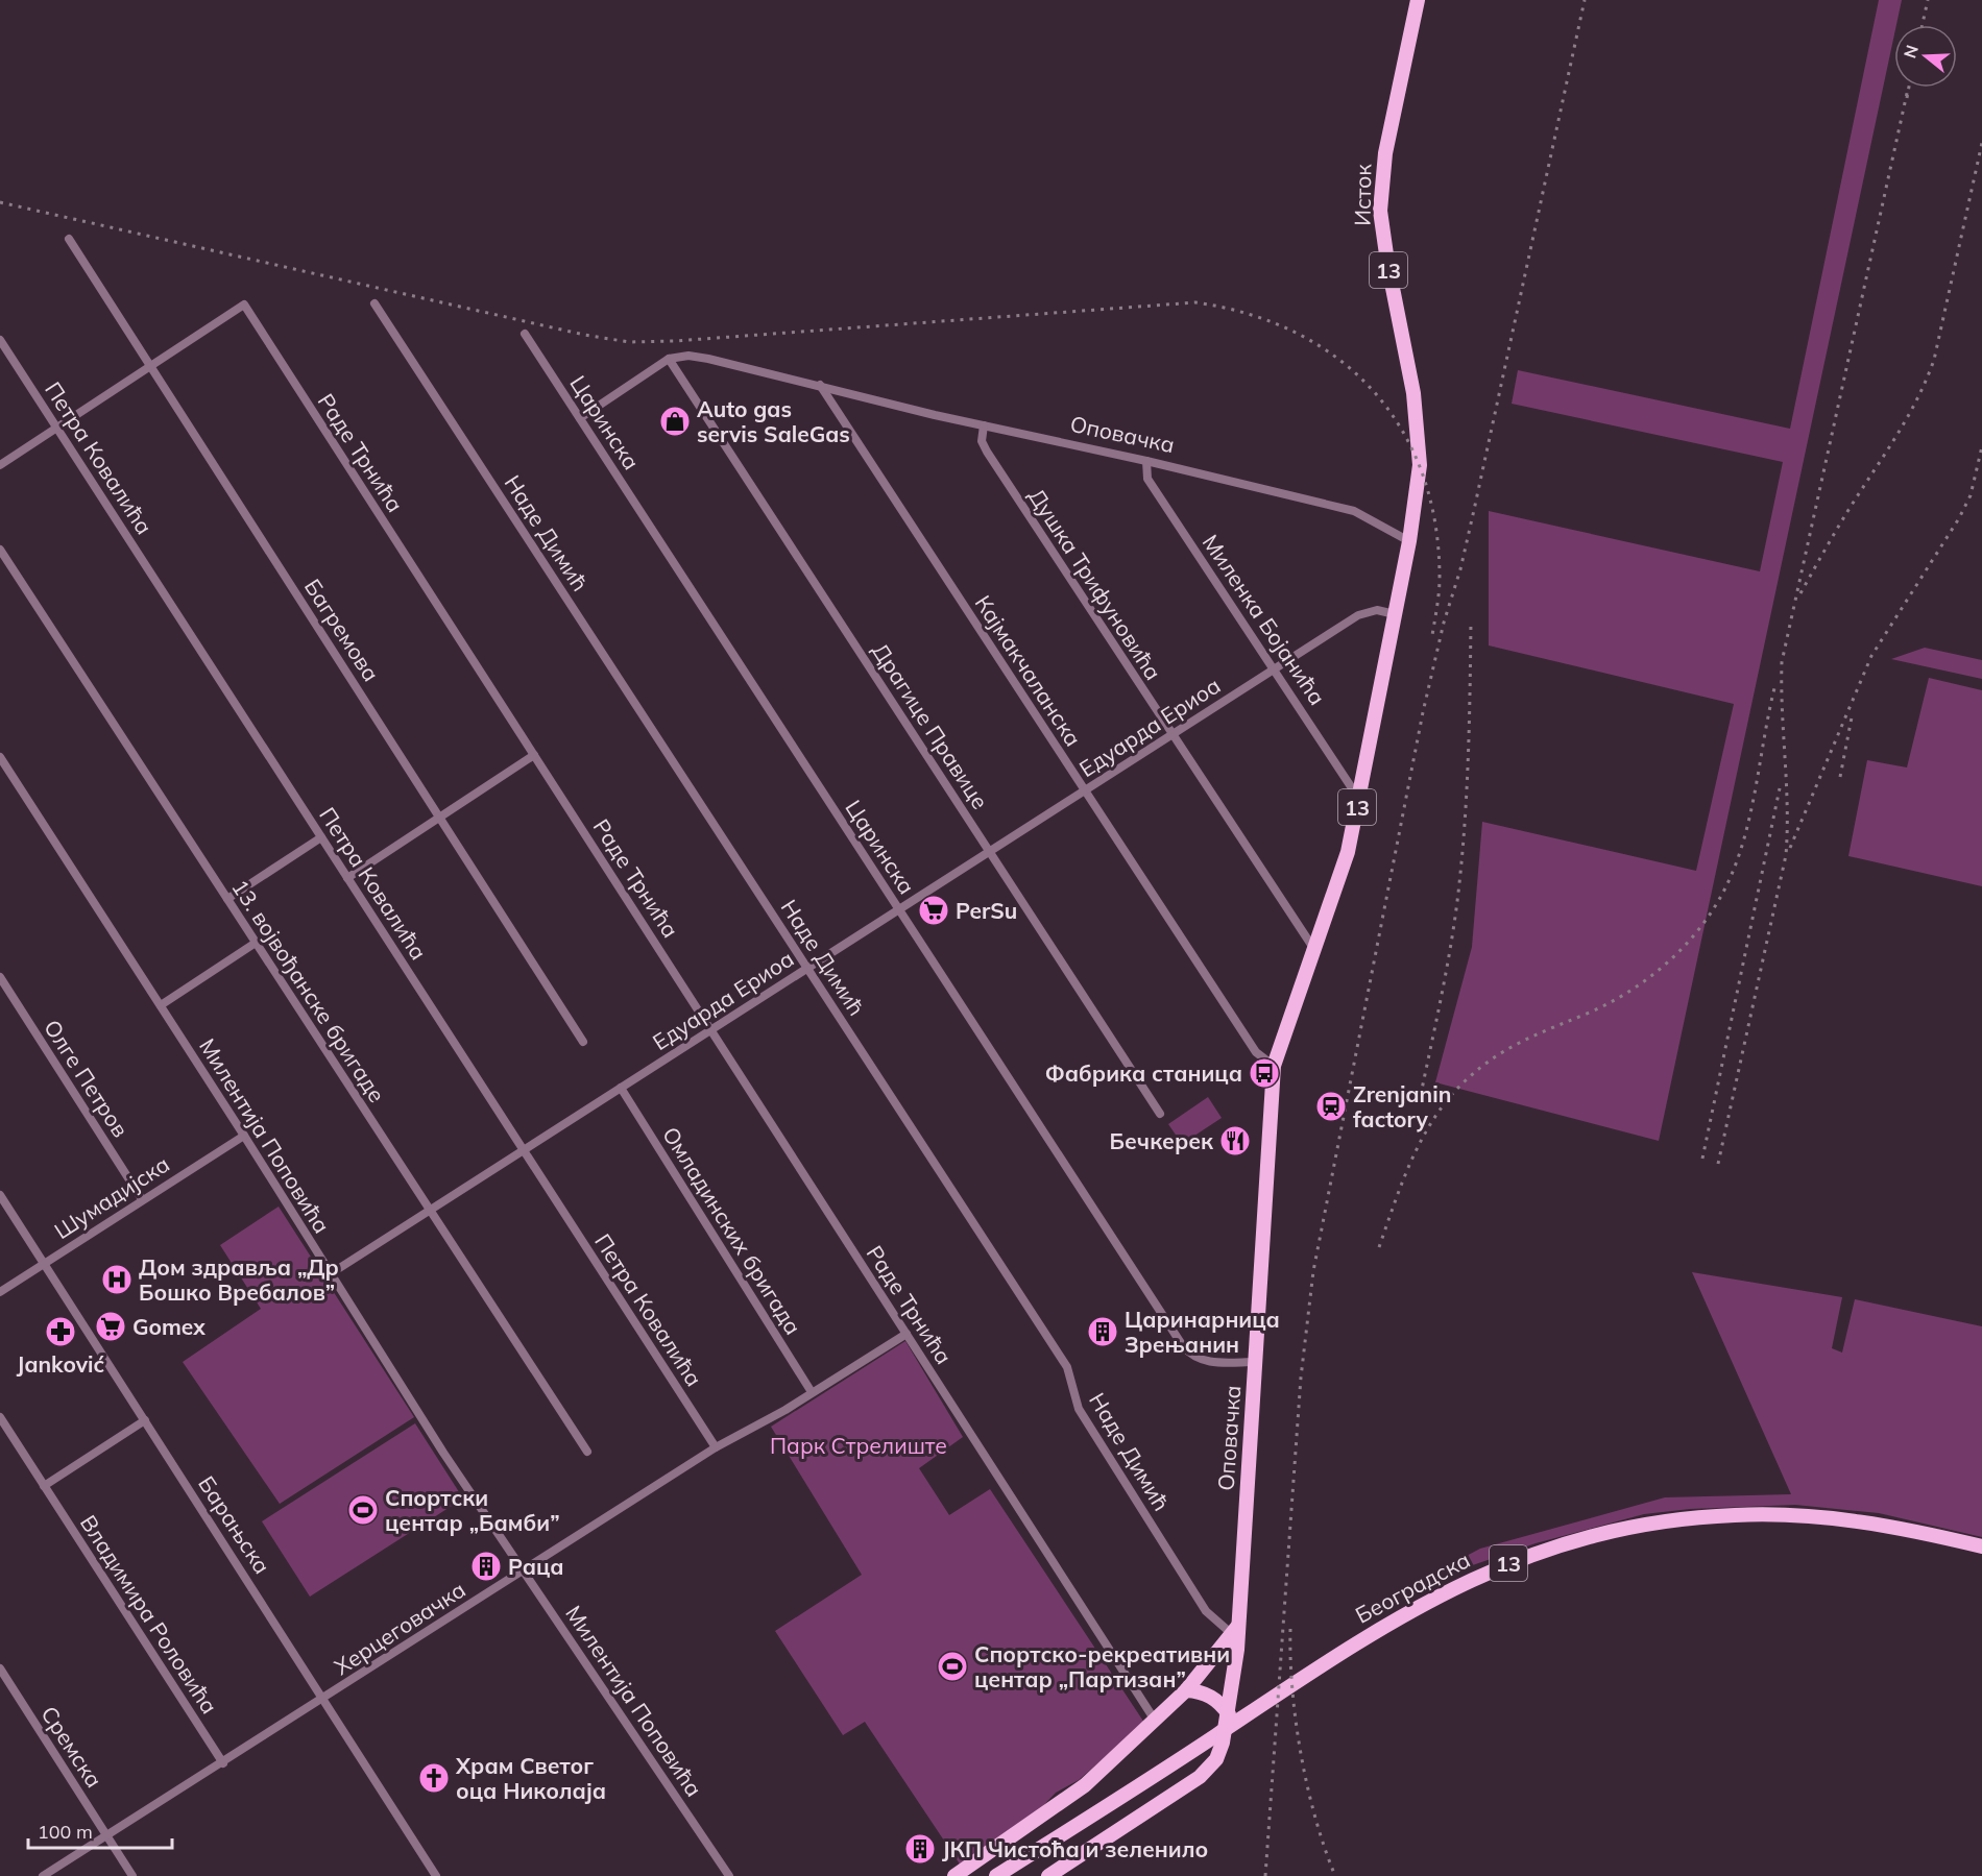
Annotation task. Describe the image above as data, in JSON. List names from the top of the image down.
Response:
{
  "streets": {
    "main road": [
      "Исток",
      "13",
      "Оповачка",
      "Београдска"
    ],
    "street": [
      "Царинска",
      "Раде Трнића",
      "Петра Ковалића",
      "Наде Димић",
      "Душка Трифуновића",
      "Миленка Бојанића",
      "Багремова",
      "Кајмакчаланска",
      "Драгице Правице",
      "Едуарда Ериоа",
      "13. војвођанске бригаде",
      "Олге Петров",
      "Милентија Поповића",
      "Шумадијска",
      "Омладинских бригада",
      "Барањска",
      "Владимира Роловића",
      "Херцеговачка",
      "Сремска"
    ]
  },
  "crossings": [
    ["Исток", "13"],
    ["Исток", "Оповачка"],
    ["13", "Оповачка"],
    ["13", "Наде Димић"],
    ["13", "Душка Трифуновића"],
    ["13", "Миленка Бојанића"],
    ["13", "Кајмакчаланска"],
    ["13", "Едуарда Ериоа"],
    ["Царинска", "Оповачка"],
    ["Царинска", "Едуарда Ериоа"],
    ["Оповачка", "Наде Димић"],
    ["Оповачка", "Душка Трифуновића"],
    ["Оповачка", "Миленка Бојанића"],
    ["Оповачка", "Кајмакчаланска"],
    ["Оповачка", "Драгице Правице"],
    ["Раде Трнића", "Петра Ковалића"],
    ["Раде Трнића", "Багремова"],
    ["Раде Трнића", "Едуарда Ериоа"],
    ["Раде Трнића", "Херцеговачка"],
    ["Петра Ковалића", "Едуарда Ериоа"],
    ["Петра Ковалића", "Херцеговачка"],
    ["Наде Димић", "Едуарда Ериоа"],
    ["Душка Трифуновића", "Едуарда Ериоа"],
    ["Миленка Бојанића", "Едуарда Ериоа"],
    ["Кајмакчаланска", "Едуарда Ериоа"],
    ["Драгице Правице", "Едуарда Ериоа"],
    ["Едуарда Ериоа", "13. војвођанске бригаде"],
    ["Едуарда Ериоа", "Милентија Поповића"],
    ["Едуарда Ериоа", "Омладинских бригада"],
    ["Олге Петров", "Шумадијска"],
    ["Милентија Поповића", "Шумадијска"],
    ["Милентија Поповића", "Херцеговачка"],
    ["Шумадијска", "Барањска"],
    ["Омладинских бригада", "Херцеговачка"],
    ["Барањска", "Херцеговачка"],
    ["Владимира Роловића", "Херцеговачка"],
    ["Херцеговачка", "Сремска"]
  ],
  "parks": ["Парк Стрелиште"],
  "places": {
    "shop": ["Auto gas servis SaleGas"],
    "supermarket": ["PerSu", "Gomex"],
    "bus stop": ["Фабрика станица"],
    "station": ["Zrenjanin factory"],
    "restaurant": ["Бечкерек"],
    "hospital": ["Дом здравља „Др Бошко Вребалов”"],
    "pharmacy": ["Janković"],
    "building": ["Царинарница Зрењанин", "Раца", "ЈКП Чистоћа и зеленило"],
    "sports": ["Спортски центар „Бамби”", "Спортско-рекреативни центар „Партизан”"],
    "church": ["Храм Светог оца Николаја"]
  },
  "scale_bar": "100 m",
  "north": "left"
}
